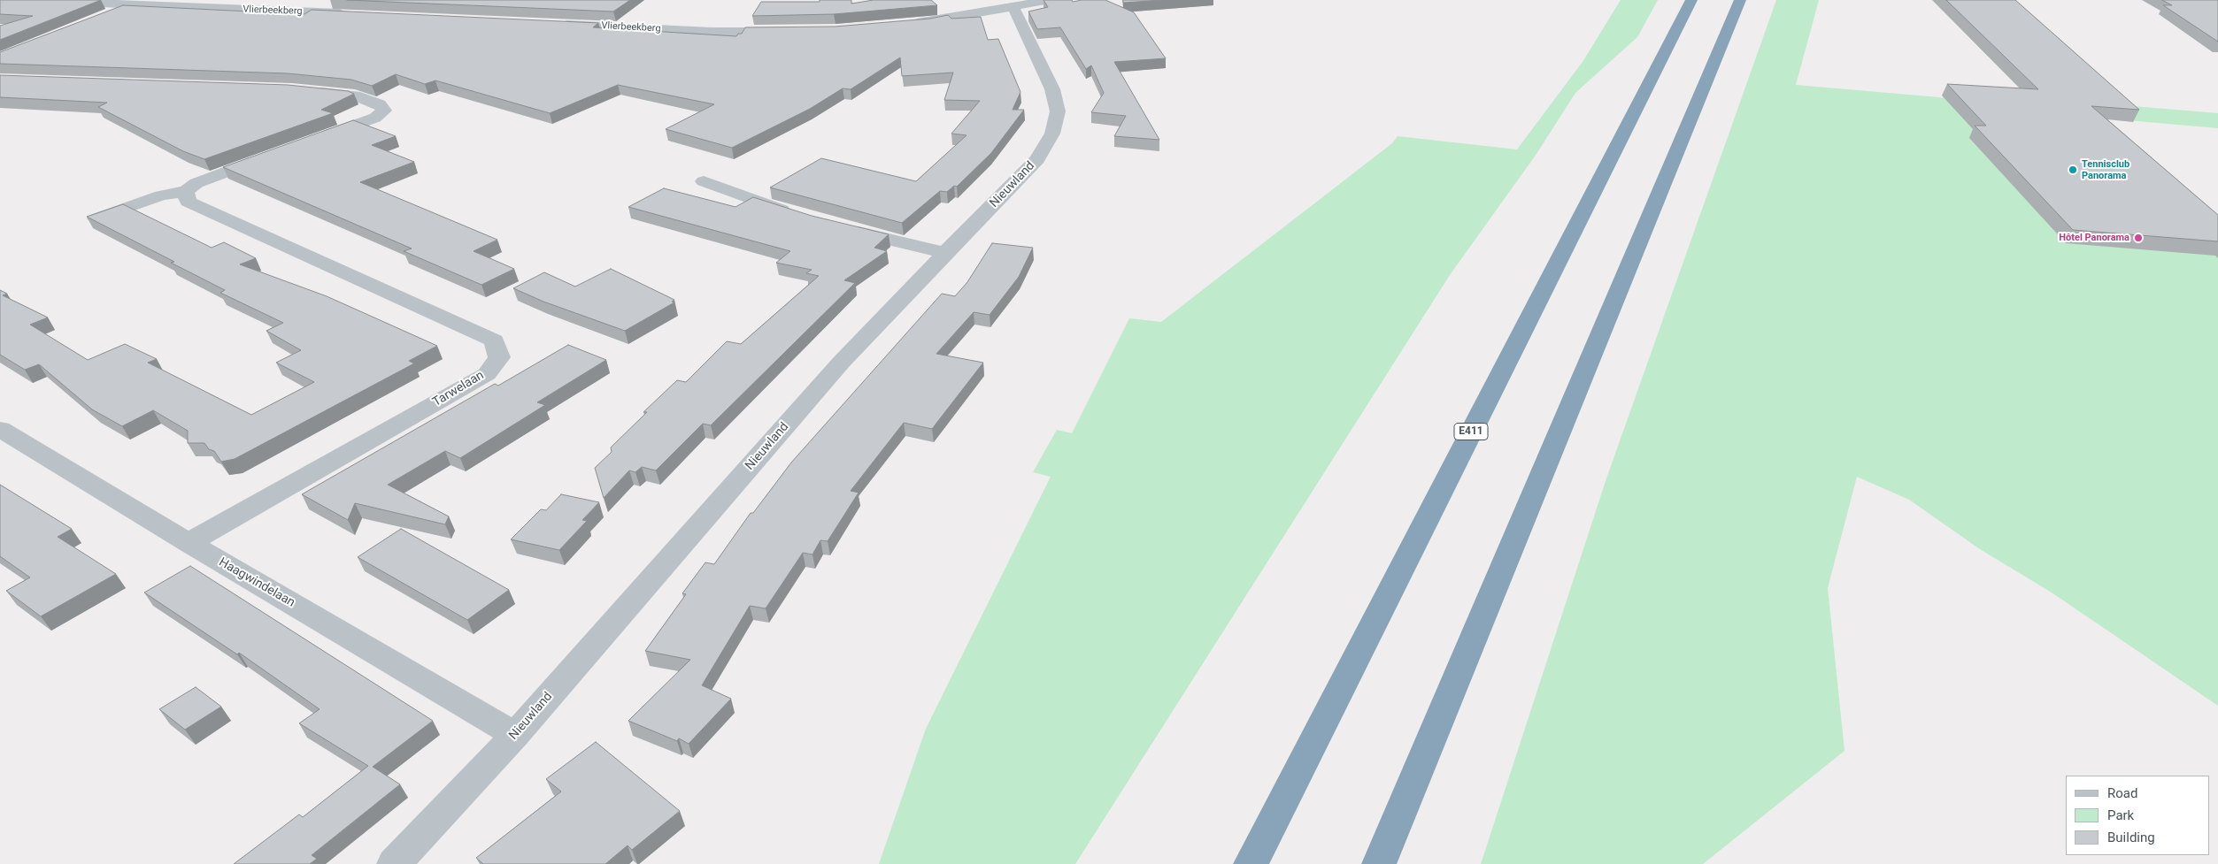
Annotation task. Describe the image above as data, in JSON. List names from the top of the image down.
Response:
{
  "streets": {
    "highway": ["E411"],
    "street": [
      "Vlierbeekberg",
      "Nieuwland",
      "Tarwelaan",
      "Haagwindelaan"
    ]
  },
  "crossings": [
    ["Nieuwland", "Haagwindelaan"],
    ["Tarwelaan", "Haagwindelaan"]
  ],
  "places": ["Tennisclub Panorama", "Hôtel Panorama"],
  "legend": ["Road", "Park", "Building"]
}
